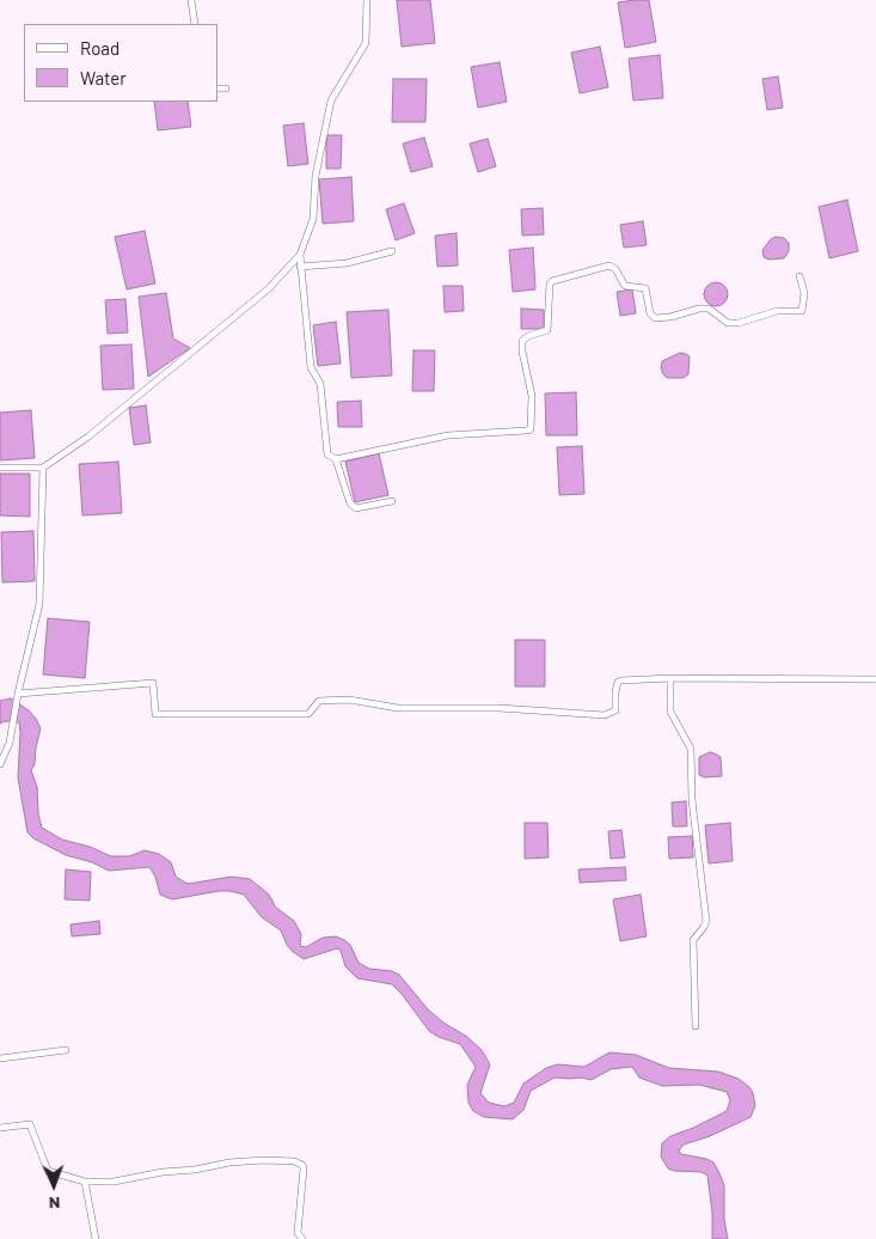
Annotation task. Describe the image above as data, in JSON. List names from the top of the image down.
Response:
{
  "legend": ["Road", "Water"],
  "north": "bottom"
}
